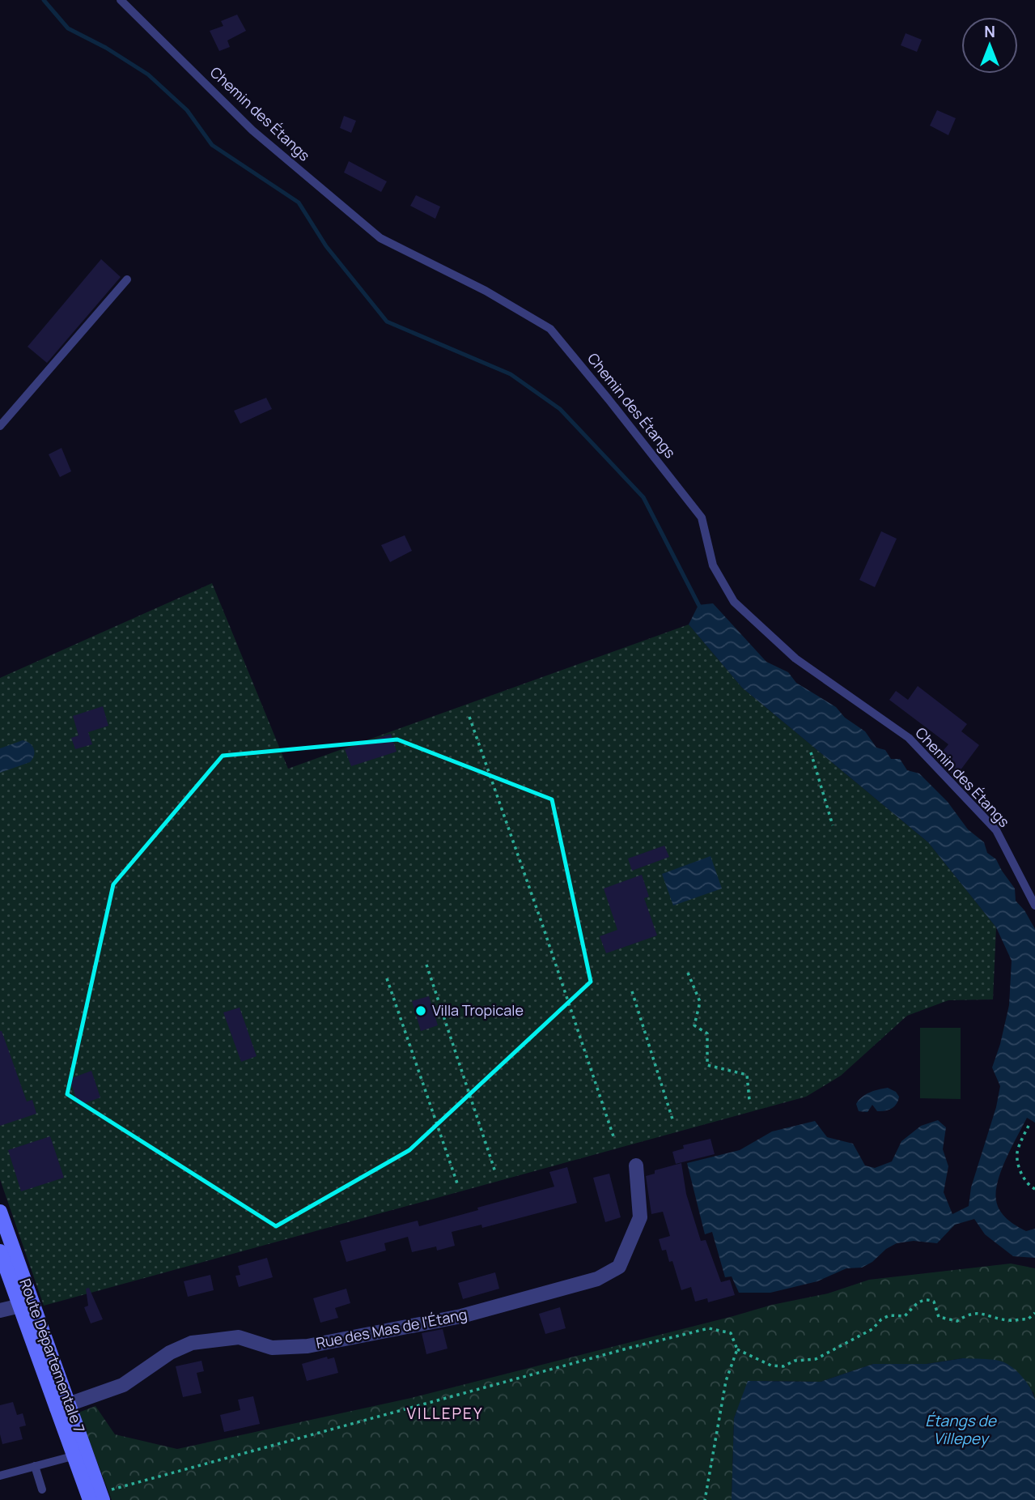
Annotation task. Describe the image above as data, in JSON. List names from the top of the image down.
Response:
{
  "streets": {
    "main road": ["Route Départementale 7"],
    "street": ["Rue des Mas de l'Étang"],
    "lane": ["Chemin des Étangs"]
  },
  "crossings": [
    ["Rue des Mas de l'Étang", "Route Départementale 7"]
  ],
  "districts": ["VILLEPEY"],
  "water": ["Étangs de Villepey"],
  "places": ["Villa Tropicale"],
  "north": "top"
}
